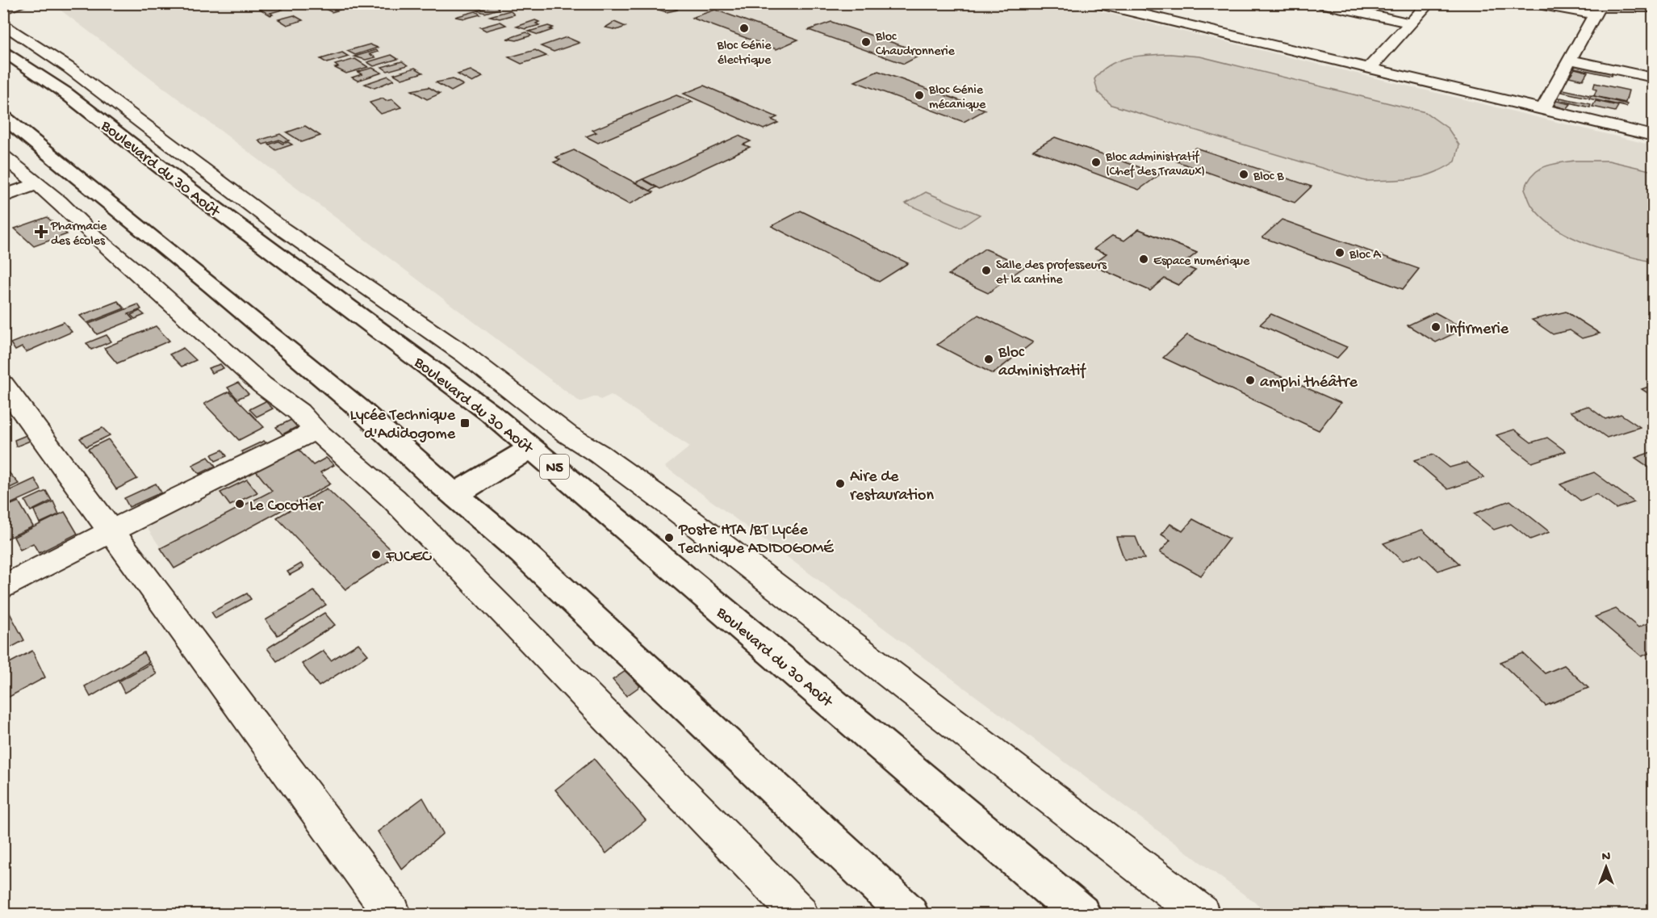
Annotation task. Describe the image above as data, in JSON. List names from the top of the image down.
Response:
{
  "streets": {
    "highway": ["Boulevard du 30 Août", "N5"]
  },
  "places": {
    "other": [
      "Bloc Génie électrique",
      "Bloc Chaudronnerie",
      "Bloc Génie mécanique",
      "Bloc administratif (Chef des Travaux)",
      "Bloc B",
      "Bloc A",
      "Espace numérique",
      "Salle des professeurs et la cantine",
      "Infirmerie",
      "Bloc administratif",
      "amphi théâtre",
      "Aire de restauration",
      "Le Cocotier",
      "Poste HTA /BT Lycée Technique ADIDOGOMÉ",
      "FUCEC"
    ],
    "health": ["Pharmacie des écoles"],
    "transit": ["Lycée Technique d'Adidogome"]
  },
  "north": "top"
}
